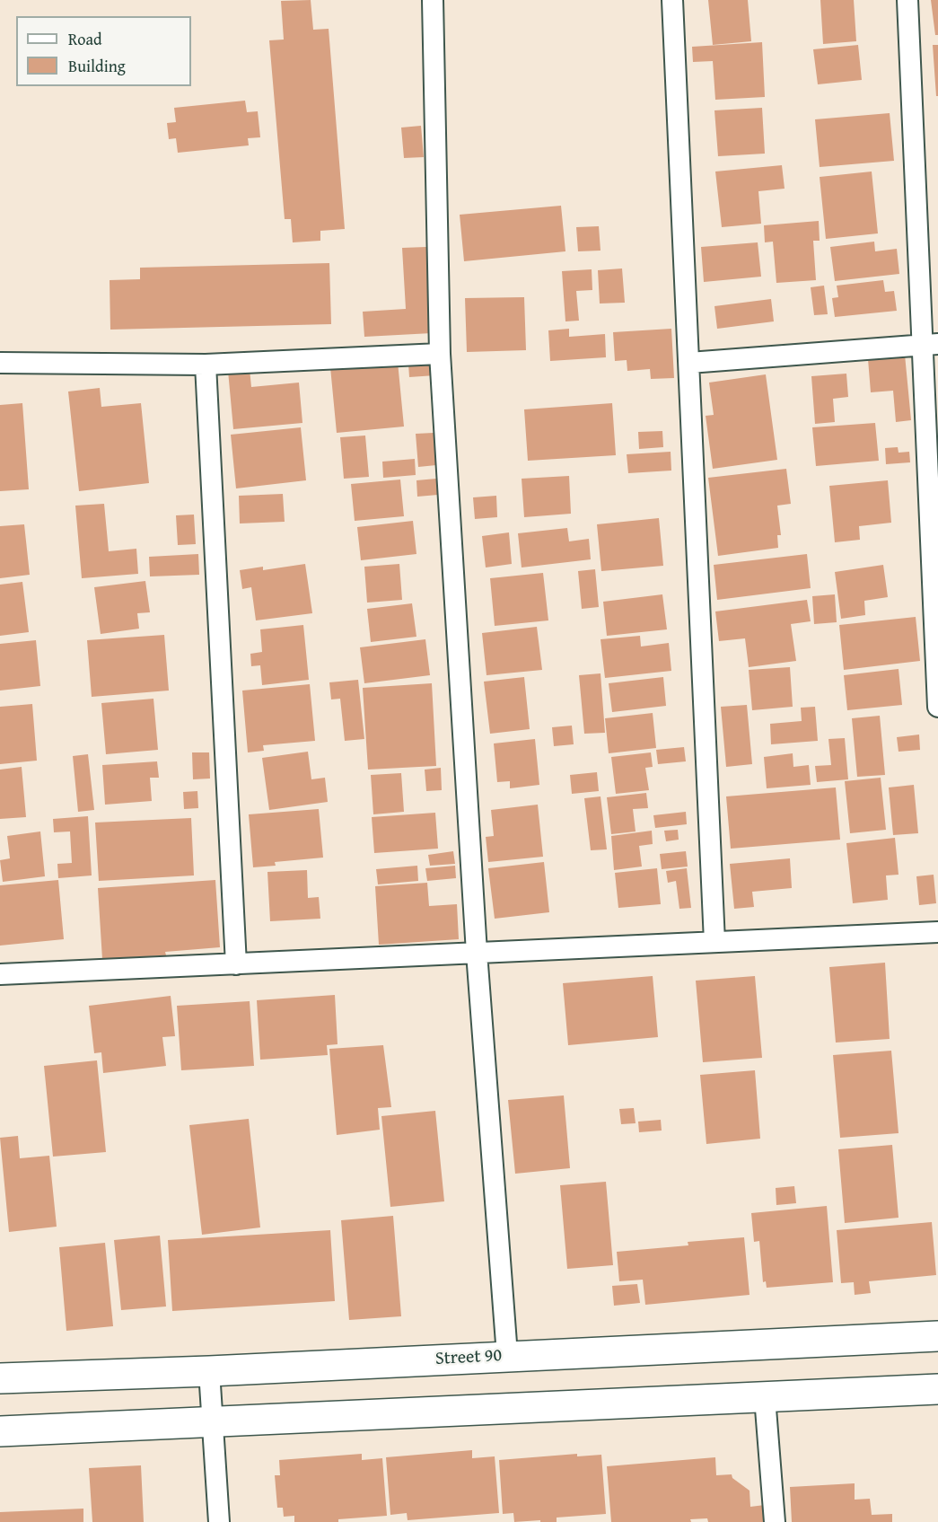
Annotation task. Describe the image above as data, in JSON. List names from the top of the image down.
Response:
{
  "streets": {
    "main road": ["Street 90"]
  },
  "legend": ["Road", "Building"]
}
